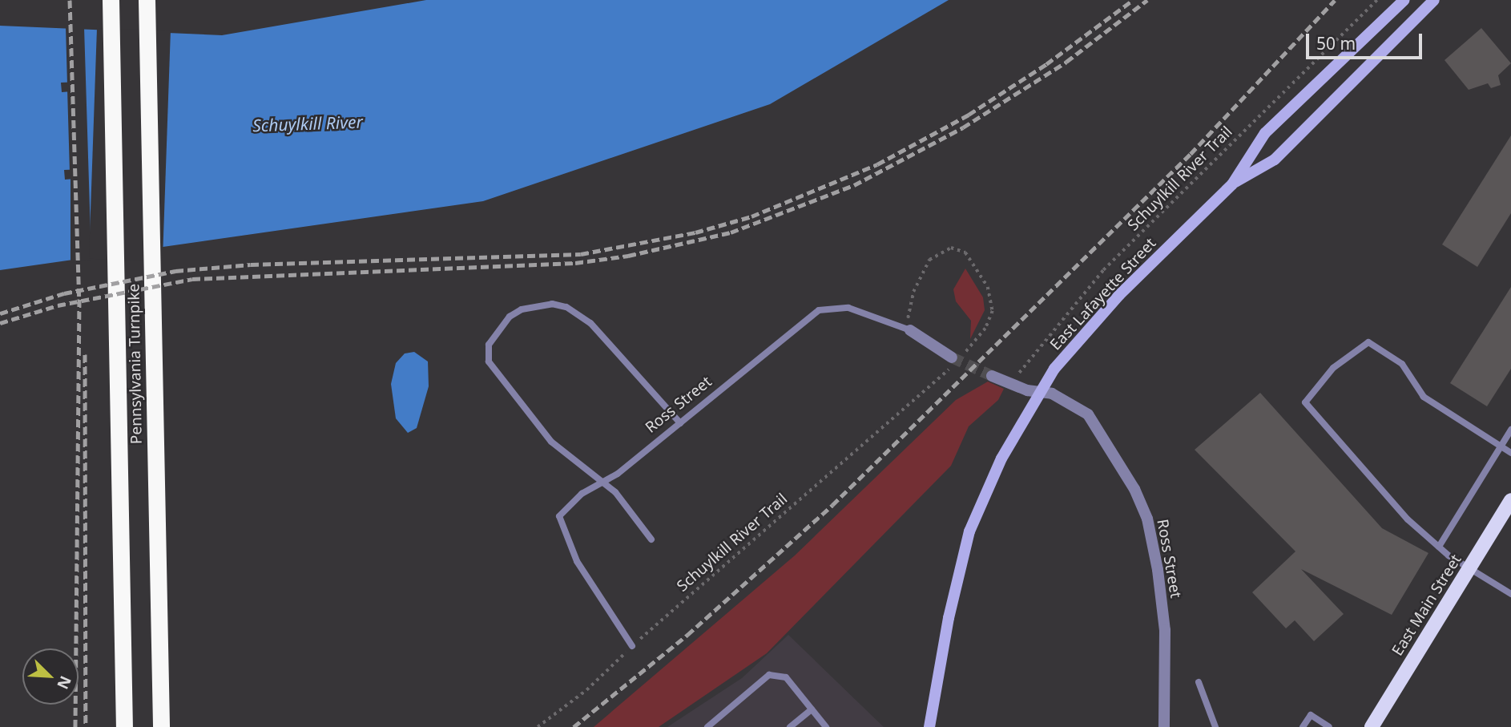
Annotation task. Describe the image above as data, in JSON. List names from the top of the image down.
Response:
{
  "streets": {
    "highway": ["Pennsylvania Turnpike"],
    "main road": ["East Main Street"],
    "street": ["East Lafayette Street", "Ross Street"],
    "path": ["Schuylkill River Trail"]
  },
  "crossings": [
    ["Schuylkill River Trail", "Ross Street"]
  ],
  "water": ["Schuylkill River"],
  "scale_bar": "50 m",
  "north": "bottom right"
}
